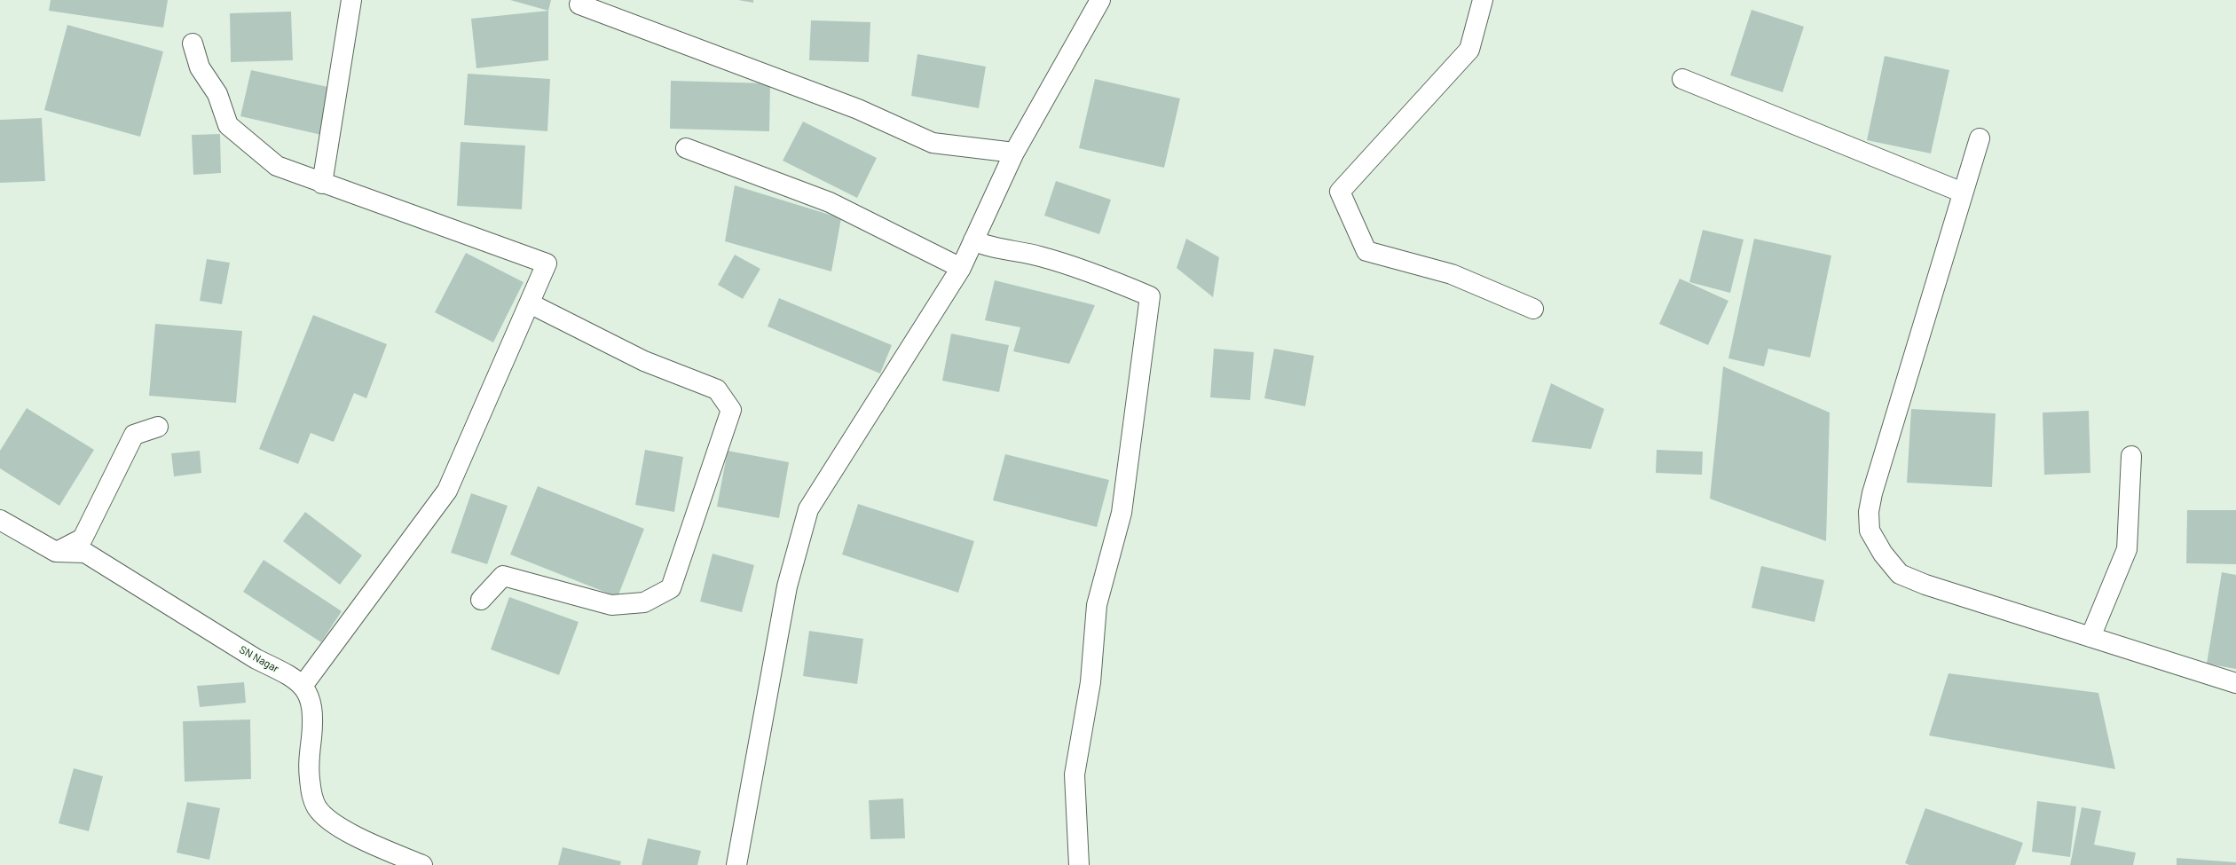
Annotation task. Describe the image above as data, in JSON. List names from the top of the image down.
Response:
{
  "streets": {
    "street": ["SN Nagar"]
  }
}
